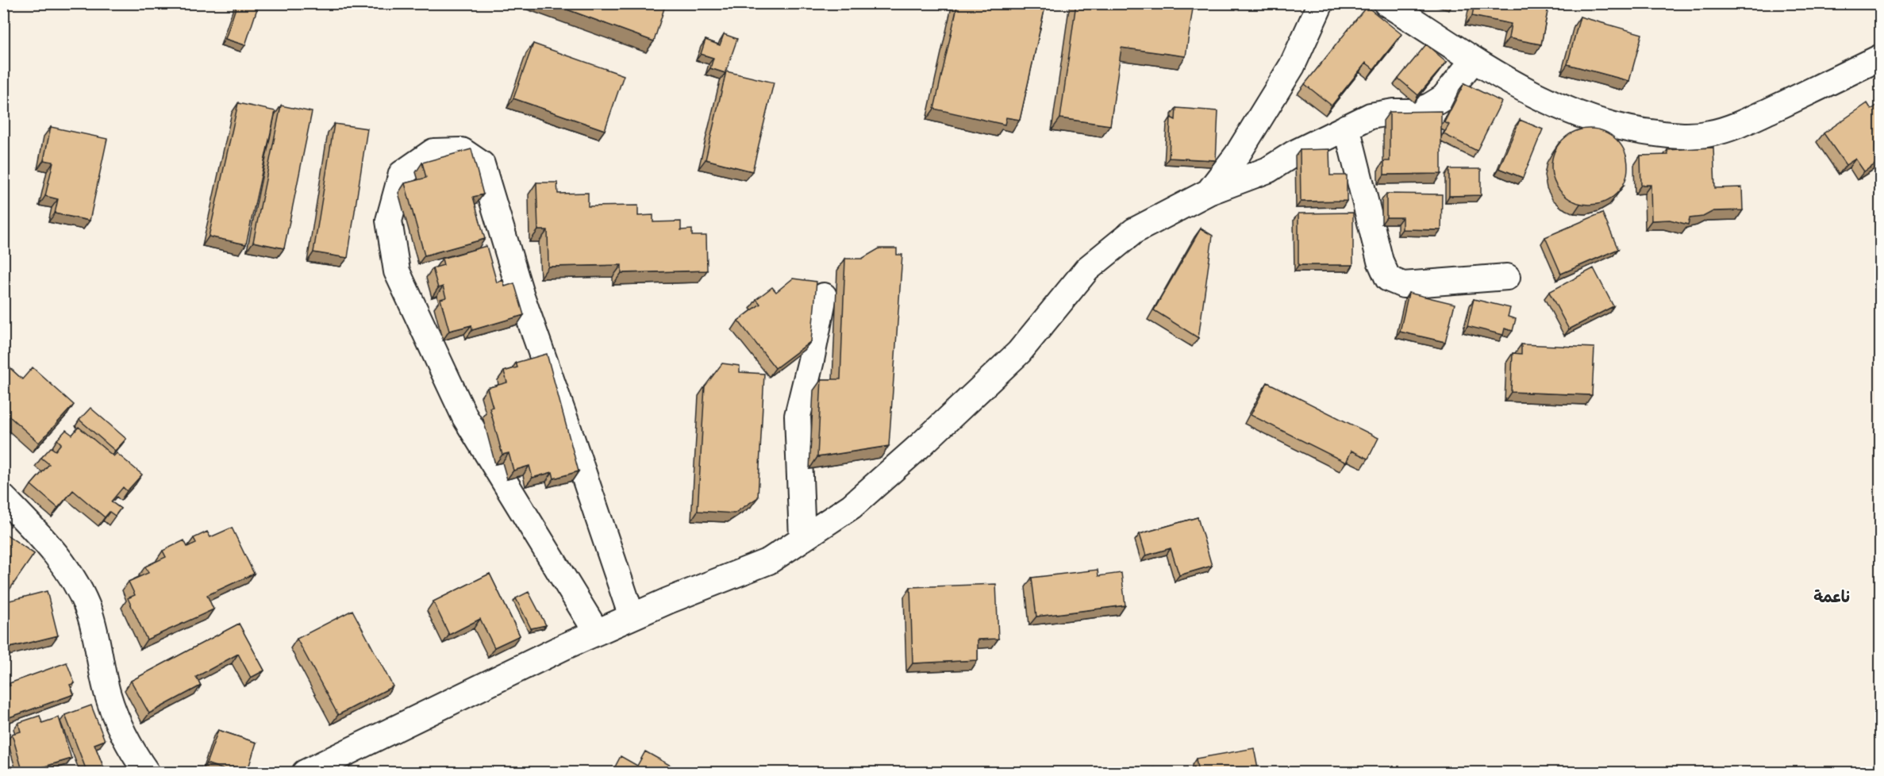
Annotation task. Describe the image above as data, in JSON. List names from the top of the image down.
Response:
{
  "districts": ["ناعمة"]
}
